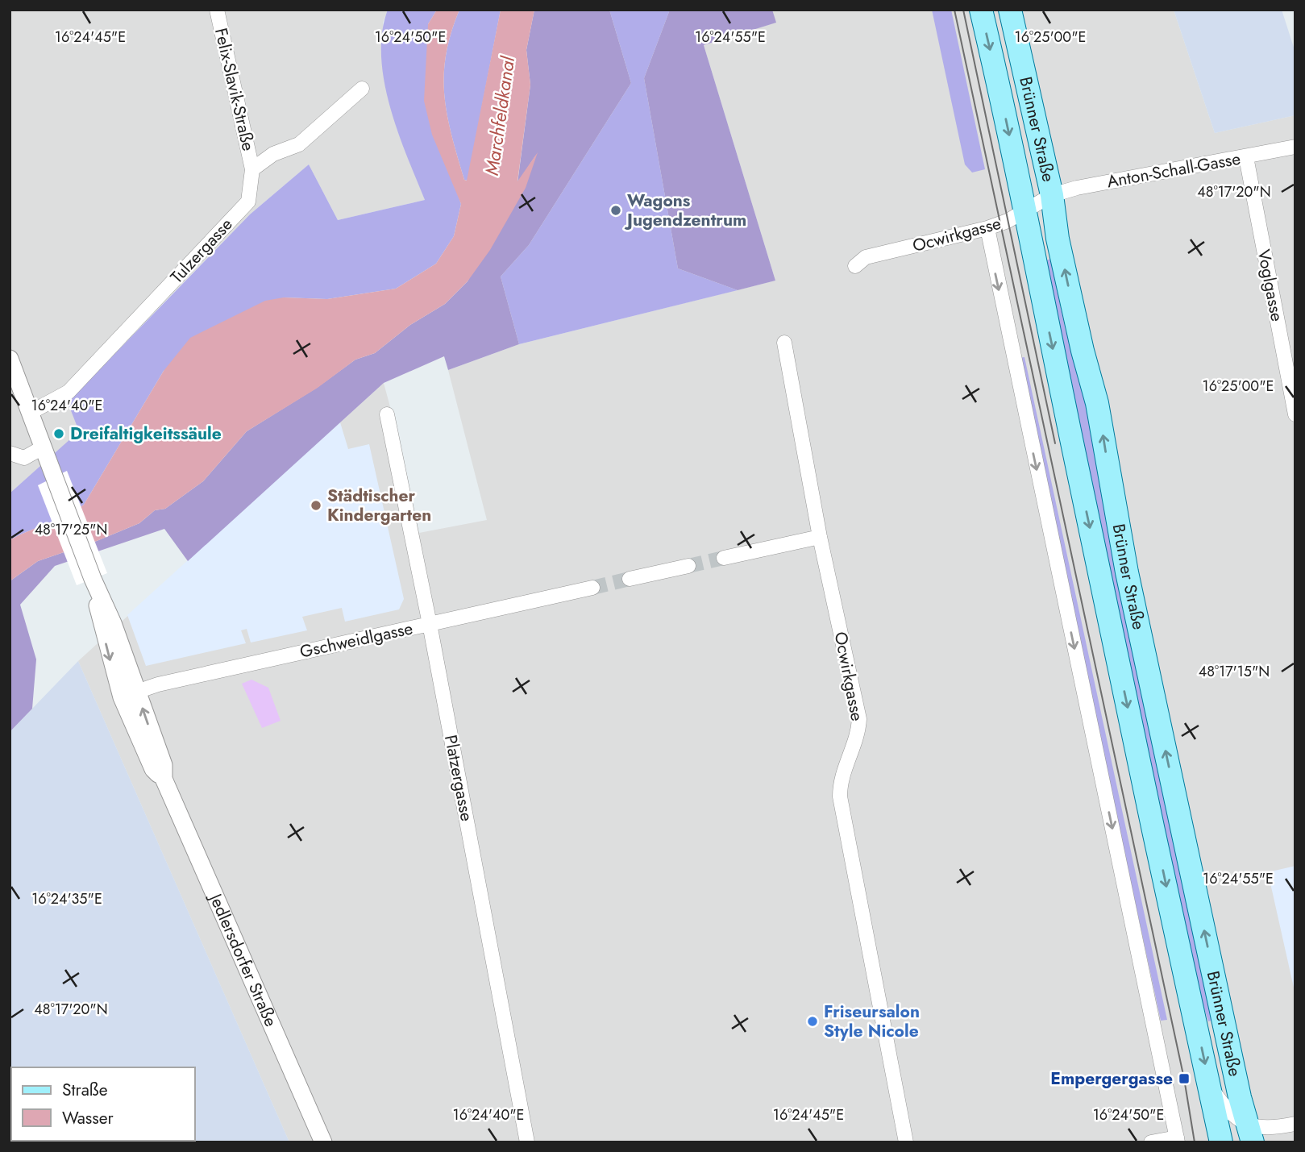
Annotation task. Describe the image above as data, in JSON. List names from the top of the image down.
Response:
{
  "streets": {
    "main road": ["Brünner Straße"],
    "street": [
      "Felix-Slavik-Straße",
      "Anton-Schall-Gasse",
      "Ocwirkgasse",
      "Tulzergasse",
      "Voglgasse",
      "Gschweidlgasse",
      "Platzergasse",
      "Jedlersdorfer Straße"
    ]
  },
  "crossings": [
    ["Felix-Slavik-Straße", "Tulzergasse"],
    ["Brünner Straße", "Anton-Schall-Gasse"],
    ["Brünner Straße", "Ocwirkgasse"],
    ["Anton-Schall-Gasse", "Ocwirkgasse"],
    ["Anton-Schall-Gasse", "Voglgasse"],
    ["Tulzergasse", "Jedlersdorfer Straße"],
    ["Gschweidlgasse", "Platzergasse"],
    ["Gschweidlgasse", "Jedlersdorfer Straße"]
  ],
  "water": ["Marchfeldkanal"],
  "places": {
    "other": [
      "Wagons Jugendzentrum",
      "Dreifaltigkeitssäule",
      "Städtischer Kindergarten",
      "Friseursalon Style Nicole"
    ],
    "transit": ["Empergergasse"]
  },
  "legend": ["Straße", "Wasser"],
  "coordinates": [
    "16°24'55\"E",
    "16°24'45\"E",
    "16°24'50\"E",
    "16°25'00\"E",
    "48°17'20\"N",
    "16°24'40\"E",
    "48°17'25\"N",
    "48°17'15\"N",
    "16°24'35\"E"
  ]
}
